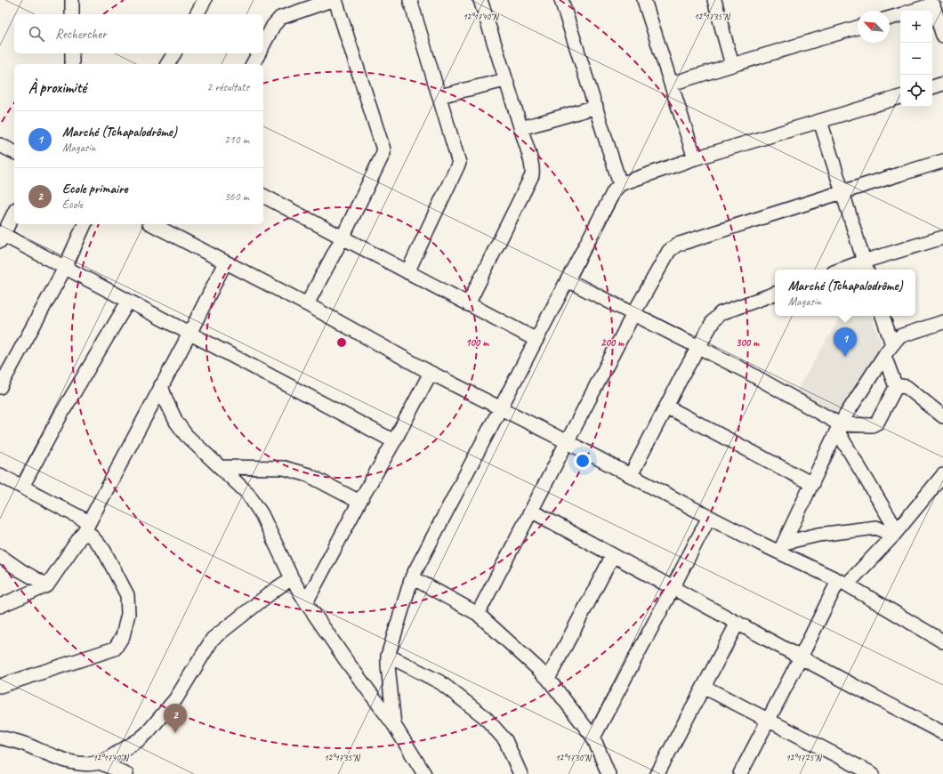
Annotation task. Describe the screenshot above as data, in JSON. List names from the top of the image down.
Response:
{
  "north": "top left",
  "page": {
    "map_buttons": ["+", "−"],
    "search": "Rechercher",
    "heading": ["À proximité", "2 résultats"],
    "list": [
      {
        "mark": "1",
        "name": "Marché (Tchapalodrôme)",
        "note": "Magasin",
        "value": "210 m"
      },
      {
        "mark": "2",
        "name": "Ecole primaire",
        "note": "École",
        "value": "360 m"
      }
    ],
    "popup": ["Marché (Tchapalodrôme)", "Magasin"],
    "pins": ["1", "2"]
  },
  "coordinates": [
    "12°17'40\"N",
    "12°17'35\"N",
    "12°17'30\"N",
    "12°17'25\"N"
  ],
  "rings": ["100 m", "200 m", "300 m"]
}
